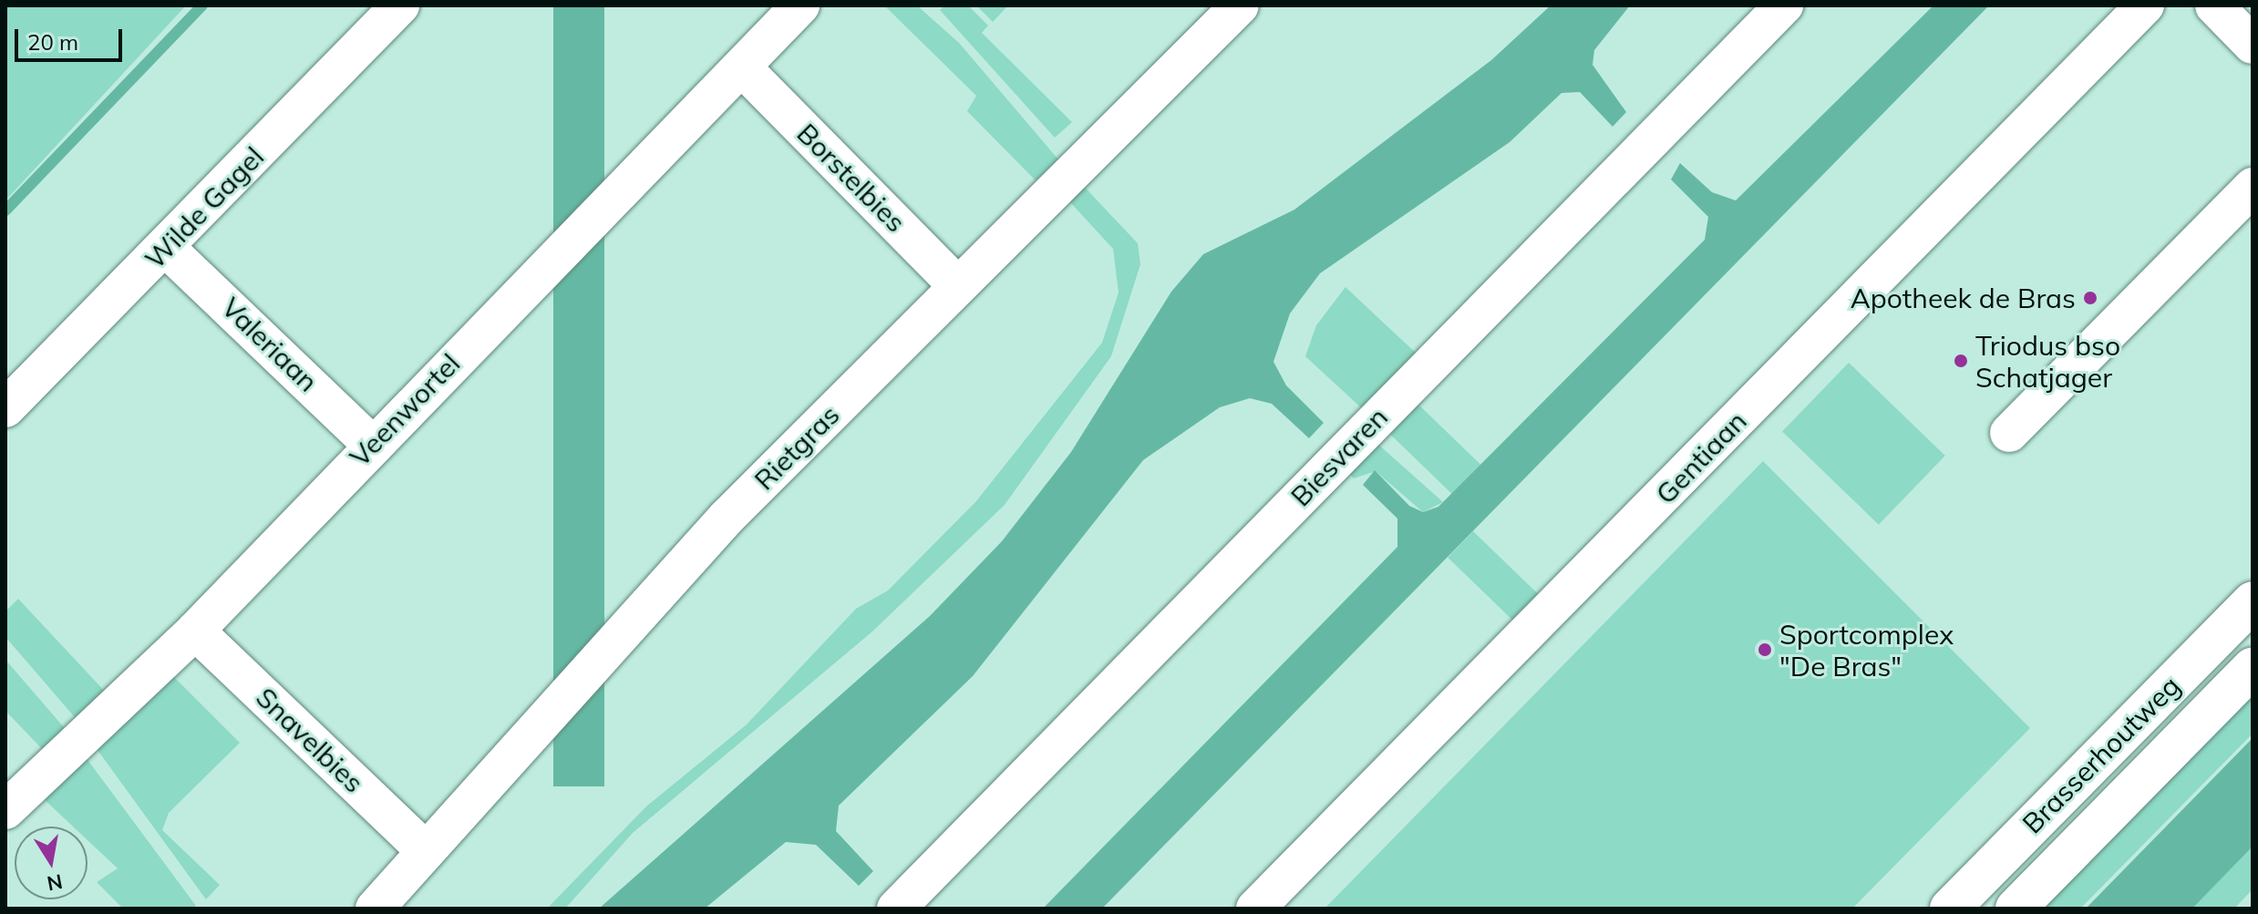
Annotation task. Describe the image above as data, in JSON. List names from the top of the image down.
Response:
{
  "streets": {
    "main road": ["Brasserhoutweg"],
    "street": [
      "Borstelbies",
      "Wilde Gagel",
      "Valeriaan",
      "Veenwortel",
      "Rietgras",
      "Biesvaren",
      "Gentiaan",
      "Snavelbies"
    ]
  },
  "crossings": [
    ["Borstelbies", "Veenwortel"],
    ["Borstelbies", "Rietgras"],
    ["Wilde Gagel", "Valeriaan"],
    ["Valeriaan", "Veenwortel"],
    ["Veenwortel", "Snavelbies"],
    ["Rietgras", "Snavelbies"]
  ],
  "places": ["Apotheek de Bras", "Triodus bso Schatjager", "Sportcomplex \"De Bras\""],
  "scale_bar": "20 m",
  "north": "bottom"
}
